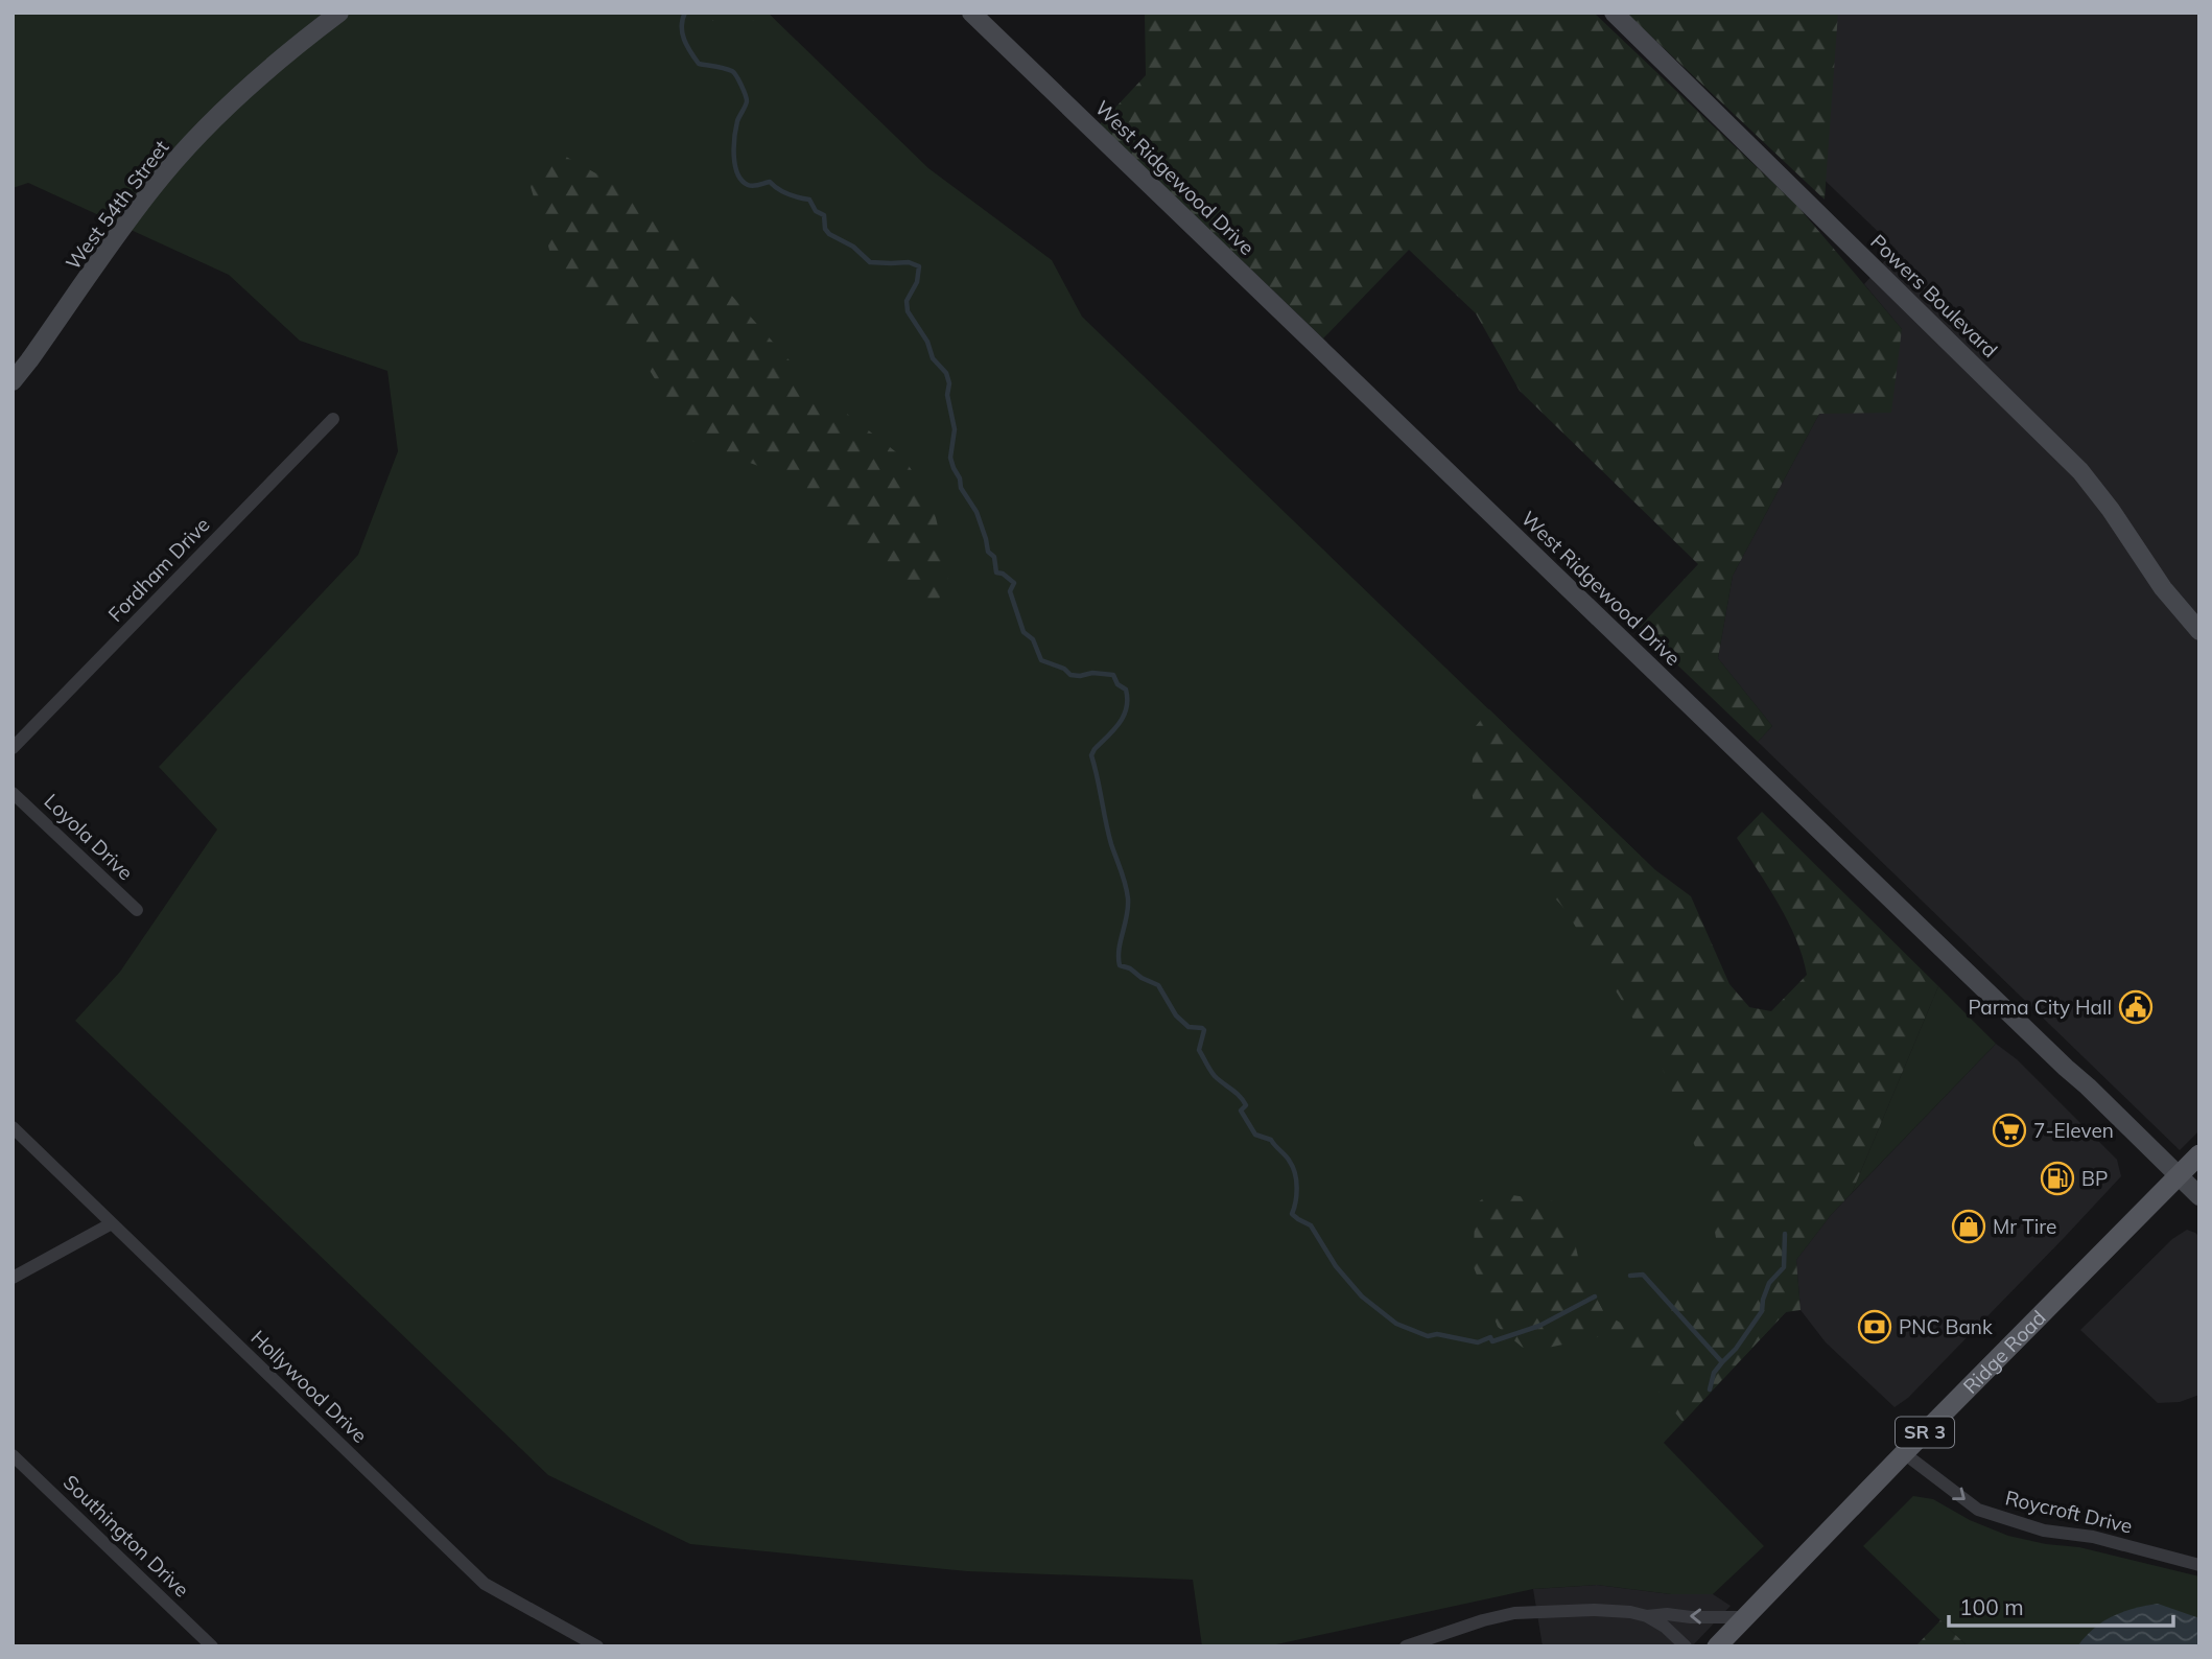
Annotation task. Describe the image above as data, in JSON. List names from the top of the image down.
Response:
{
  "streets": {
    "main road": [
      "West Ridgewood Drive",
      "West 54th Street",
      "Powers Boulevard",
      "Ridge Road",
      "SR 3"
    ],
    "street": [
      "Fordham Drive",
      "Loyola Drive",
      "Hollywood Drive",
      "Roycroft Drive",
      "Southington Drive"
    ]
  },
  "crossings": [
    ["West Ridgewood Drive", "Ridge Road"],
    ["Ridge Road", "Roycroft Drive"]
  ],
  "one_way": ["Roycroft Drive"],
  "places": {
    "public building": ["Parma City Hall"],
    "supermarket": ["7-Eleven"],
    "fuel station": ["BP"],
    "shop": ["Mr Tire"],
    "bank": ["PNC Bank"]
  },
  "scale_bar": "100 m"
}
